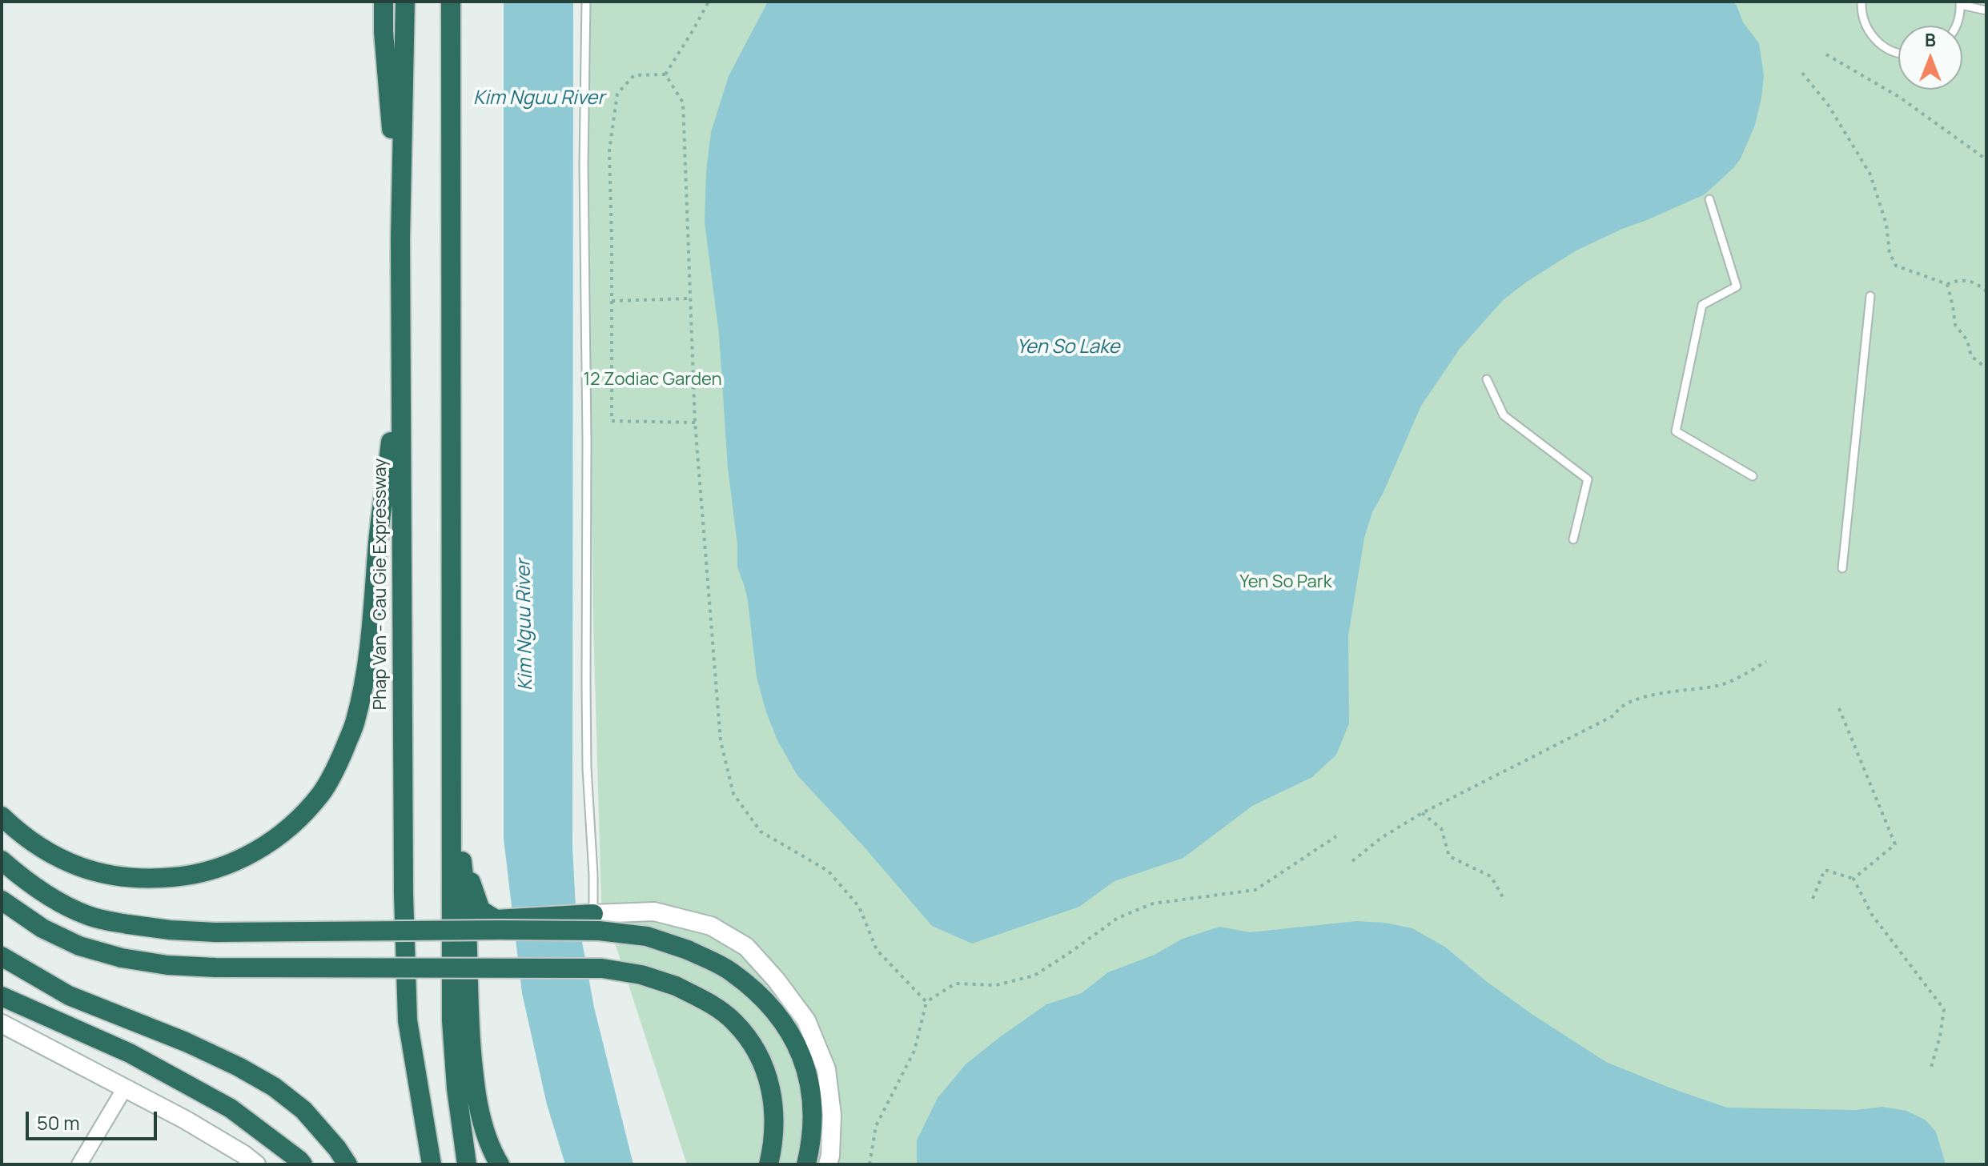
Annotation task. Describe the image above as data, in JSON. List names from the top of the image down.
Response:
{
  "streets": {
    "highway": ["Phap Van - Cau Gie Expressway"]
  },
  "water": ["Kim Nguu River", "Yen So Lake"],
  "parks": ["12 Zodiac Garden", "Yen So Park"],
  "scale_bar": "50 m",
  "north": "top"
}
